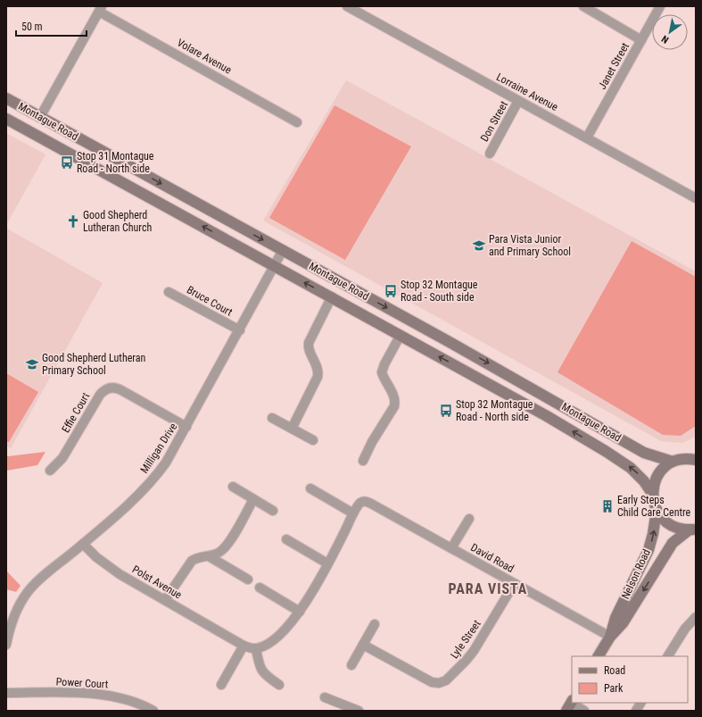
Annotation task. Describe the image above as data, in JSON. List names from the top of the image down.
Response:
{
  "streets": {
    "main road": ["Montague Road", "Nelson Road"],
    "street": [
      "Volare Avenue",
      "Janet Street",
      "Lorraine Avenue",
      "Don Street",
      "Bruce Court",
      "Effie Court",
      "Milligan Drive",
      "David Road",
      "Polst Avenue",
      "Lyle Street",
      "Power Court"
    ]
  },
  "crossings": [
    ["Janet Street", "Lorraine Avenue"],
    ["Lorraine Avenue", "Don Street"],
    ["Montague Road", "Milligan Drive"],
    ["Bruce Court", "Milligan Drive"],
    ["Effie Court", "Milligan Drive"],
    ["Milligan Drive", "Polst Avenue"],
    ["David Road", "Nelson Road"],
    ["David Road", "Polst Avenue"],
    ["David Road", "Lyle Street"]
  ],
  "districts": ["PARA VISTA"],
  "places": {
    "bus stop": ["Stop 31 Montague Road - North side", "Stop 32 Montague Road - South side", "Stop 32 Montague Road - North side"],
    "church": ["Good Shepherd Lutheran Church"],
    "school or university": ["Para Vista Junior and Primary School", "Good Shepherd Lutheran Primary School"],
    "building": ["Early Steps Child Care Centre"]
  },
  "legend": ["Road", "Park"],
  "scale_bar": "50 m",
  "north": "bottom left"
}
